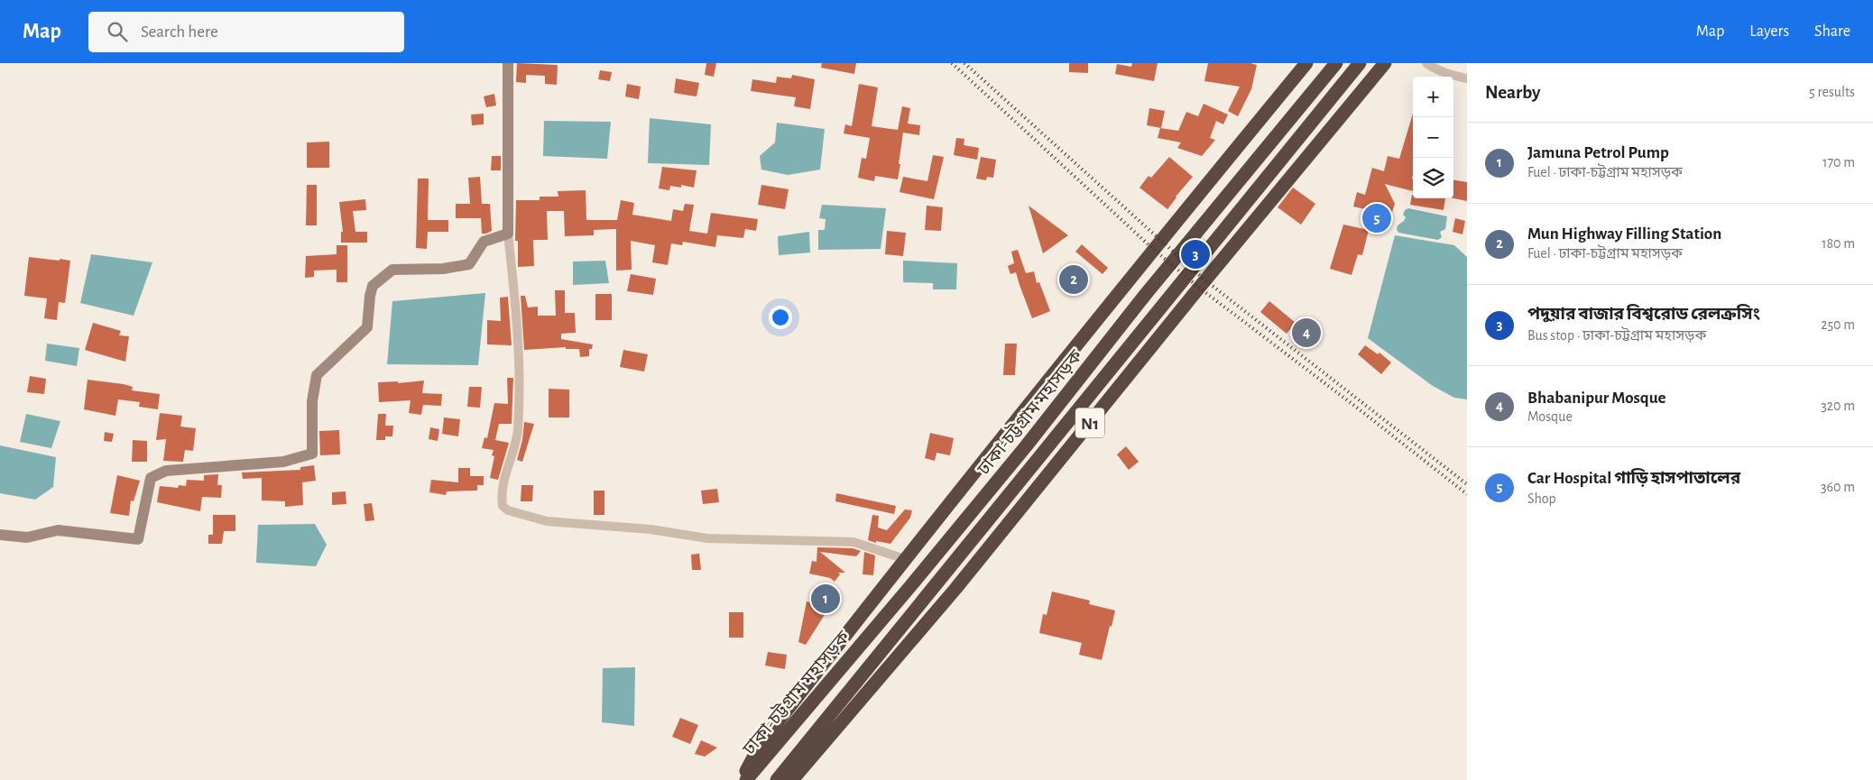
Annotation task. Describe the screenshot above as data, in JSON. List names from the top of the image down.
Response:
{
  "streets": {
    "highway": ["ঢাকা-চট্টগ্রাম মহাসড়ক", "N1"]
  },
  "page": {
    "header": "Map",
    "search": "Search here",
    "nav": ["Map", "Layers", "Share"],
    "heading": ["Nearby", "5 results"],
    "map_buttons": ["+", "−"],
    "list": [
      {
        "mark": "1",
        "name": "Jamuna Petrol Pump",
        "note": "Fuel · ঢাকা-চট্টগ্রাম মহাসড়ক",
        "value": "170 m"
      },
      {
        "mark": "2",
        "name": "Mun Highway Filling Station",
        "note": "Fuel · ঢাকা-চট্টগ্রাম মহাসড়ক",
        "value": "180 m"
      },
      {
        "mark": "3",
        "name": "পদুয়ার বাজার বিশ্বরোড রেলক্রসিং",
        "note": "Bus stop · ঢাকা-চট্টগ্রাম মহাসড়ক",
        "value": "250 m"
      },
      {
        "mark": "4",
        "name": "Bhabanipur Mosque",
        "note": "Mosque",
        "value": "320 m"
      },
      {
        "mark": "5",
        "name": "Car Hospital গাড়ি হাসপাতালের",
        "note": "Shop",
        "value": "360 m"
      }
    ],
    "pins": [
      "5",
      "3",
      "2",
      "4",
      "1"
    ]
  }
}
